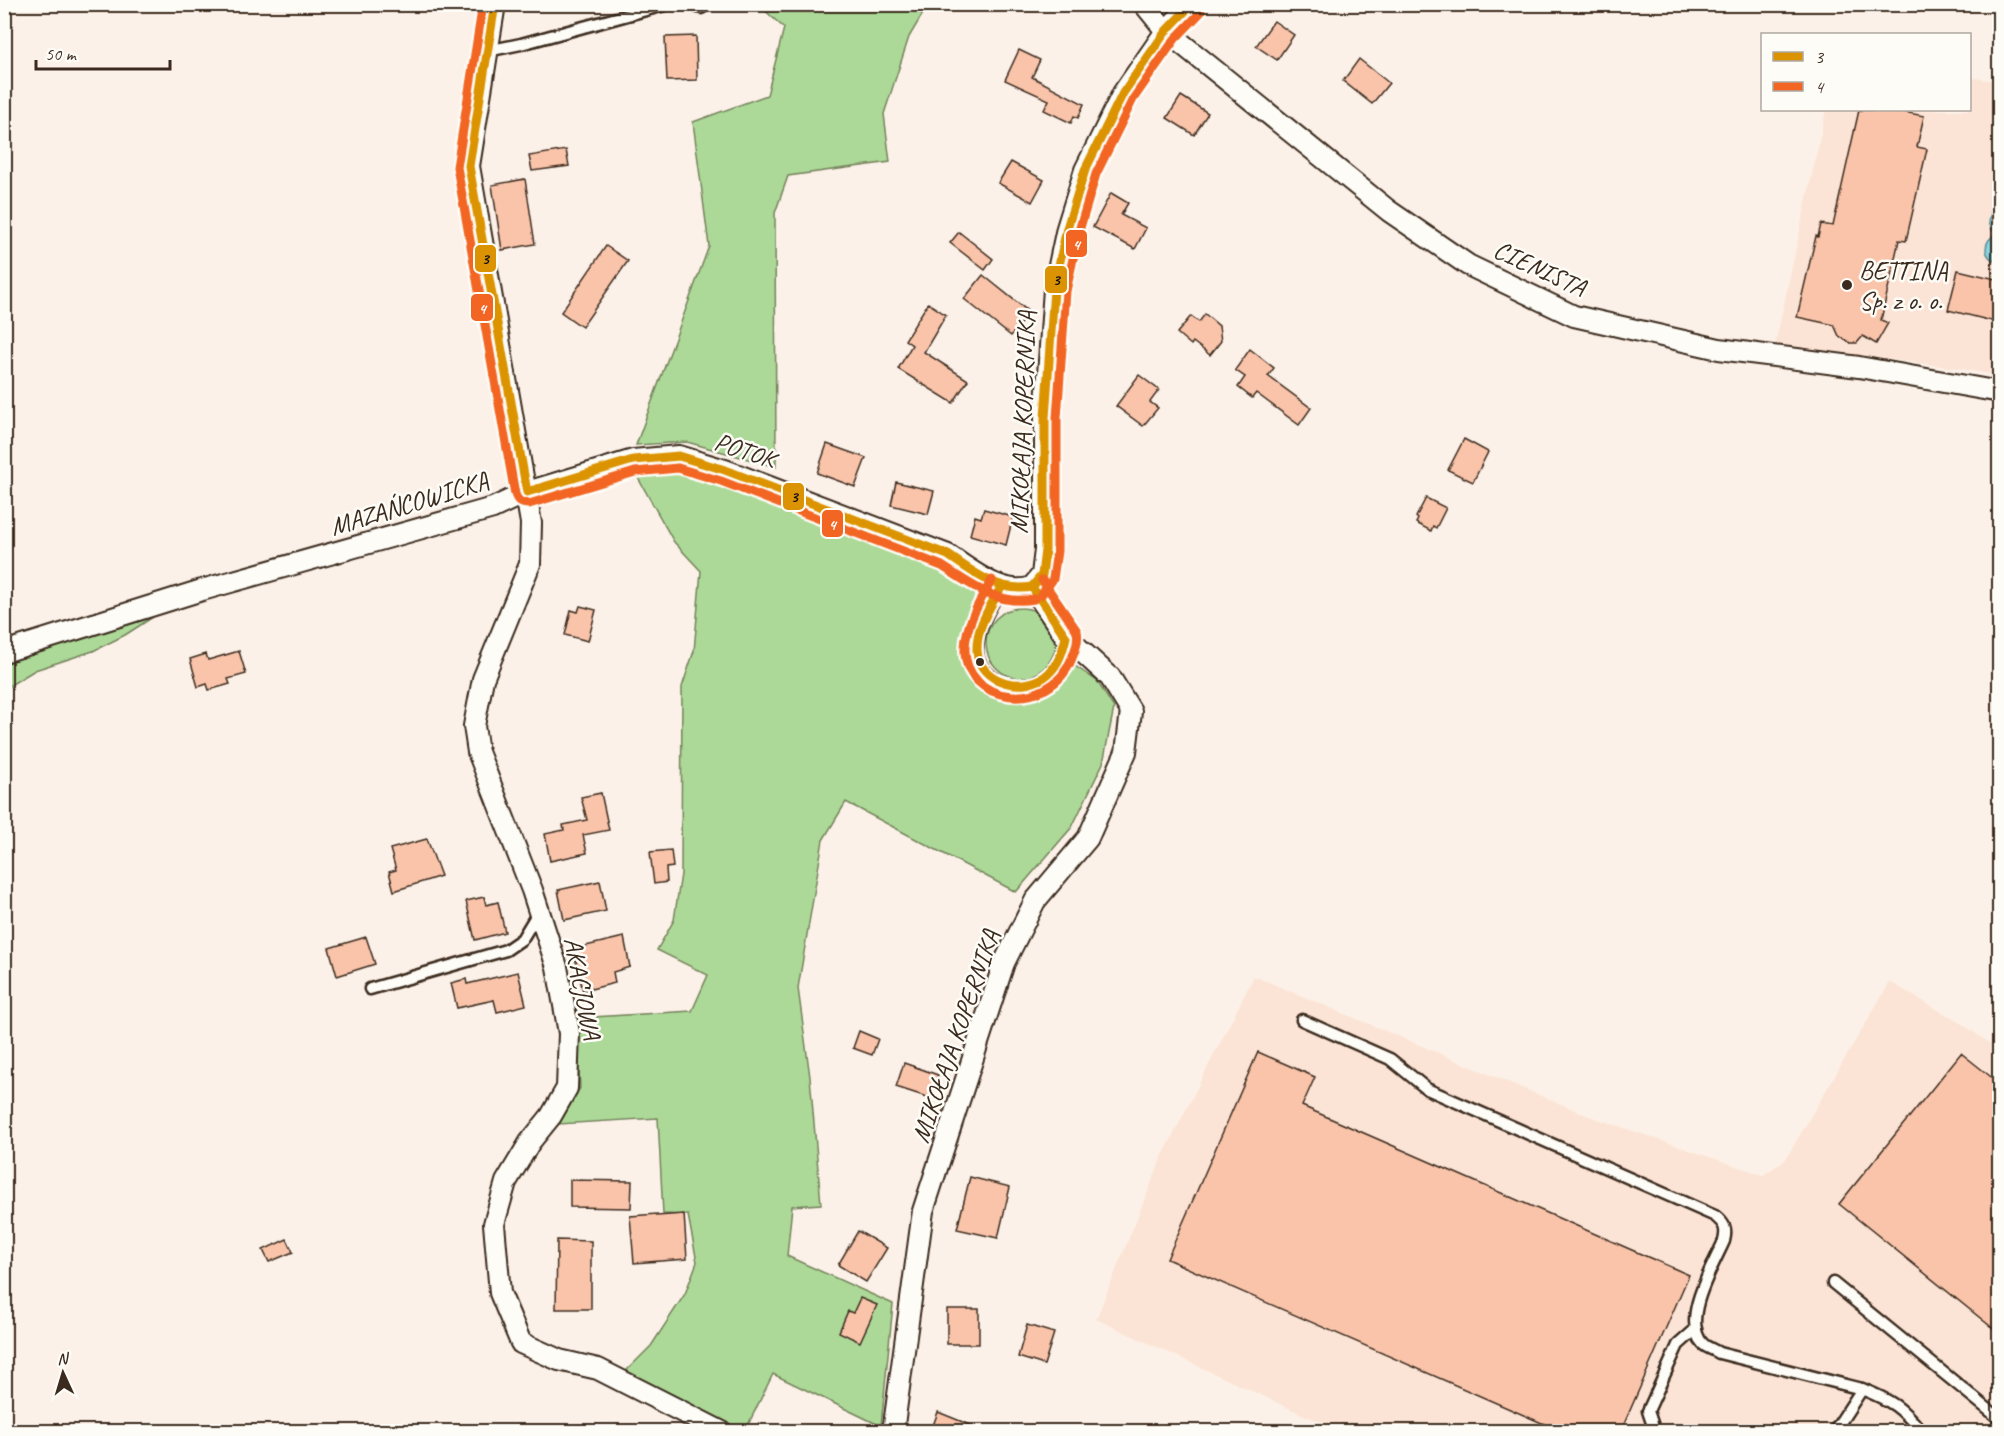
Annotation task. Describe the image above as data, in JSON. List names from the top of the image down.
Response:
{
  "streets": {
    "street": [
      "CIENISTA",
      "MIKOŁAJA KOPERNIKA",
      "POTOK",
      "MAZAŃCOWICKA",
      "AKACJOWA"
    ]
  },
  "crossings": [
    ["CIENISTA", "MIKOŁAJA KOPERNIKA"],
    ["MIKOŁAJA KOPERNIKA", "POTOK"],
    ["POTOK", "MAZAŃCOWICKA"],
    ["POTOK", "AKACJOWA"],
    ["MAZAŃCOWICKA", "AKACJOWA"]
  ],
  "places": ["BETTINA Sp. z o. o."],
  "lines": ["transit line 3", "transit line 4"],
  "legend": ["3", "4"],
  "scale_bar": "50 m",
  "north": "top"
}
